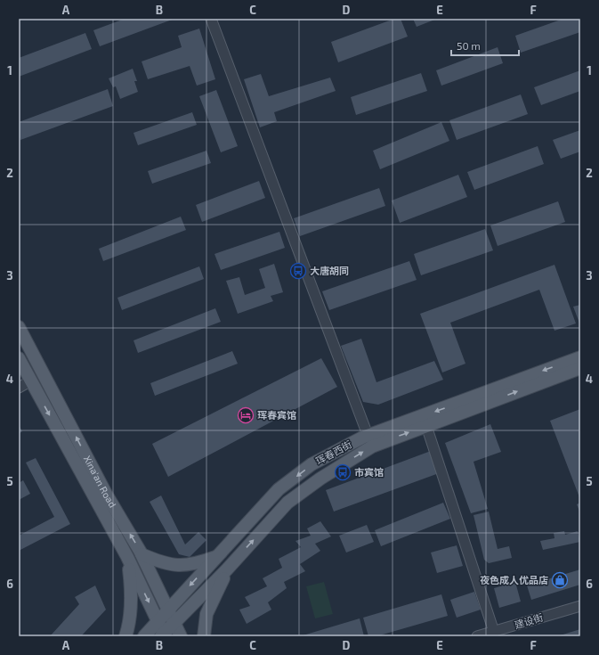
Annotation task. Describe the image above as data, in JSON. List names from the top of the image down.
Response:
{
  "streets": {
    "main road": ["珲春西街", "Xina'an Road"],
    "street": ["建设街"]
  },
  "crossings": [
    ["珲春西街", "Xina'an Road"]
  ],
  "places": {
    "bus stop": ["大唐胡同", "市宾馆"],
    "hotel": ["珲春宾馆"],
    "shop": ["夜色成人优品店"]
  },
  "scale_bar": "50 m",
  "grid": {
    "columns": [
      "A",
      "B",
      "C",
      "D",
      "E",
      "F"
    ],
    "rows": [
      "1",
      "2",
      "3",
      "4",
      "5",
      "6"
    ]
  }
}
